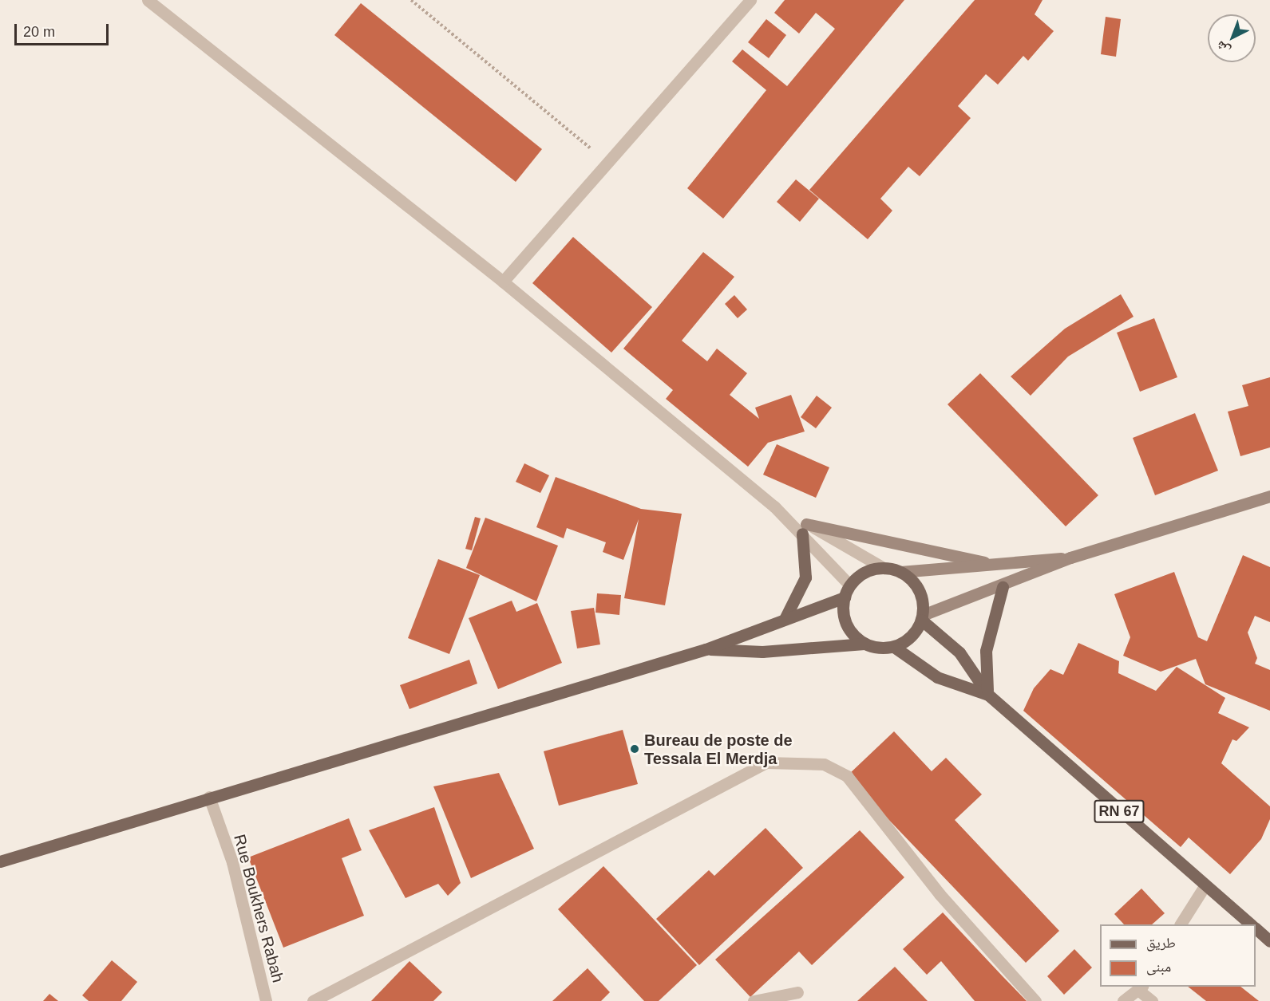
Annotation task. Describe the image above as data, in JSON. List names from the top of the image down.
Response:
{
  "streets": {
    "main road": ["RN 67"],
    "street": ["Rue Boukhers Rabah"]
  },
  "places": ["Bureau de poste de Tessala El Merdja"],
  "legend": ["طريق", "مبنى"],
  "scale_bar": "20 m",
  "north": "bottom left"
}
